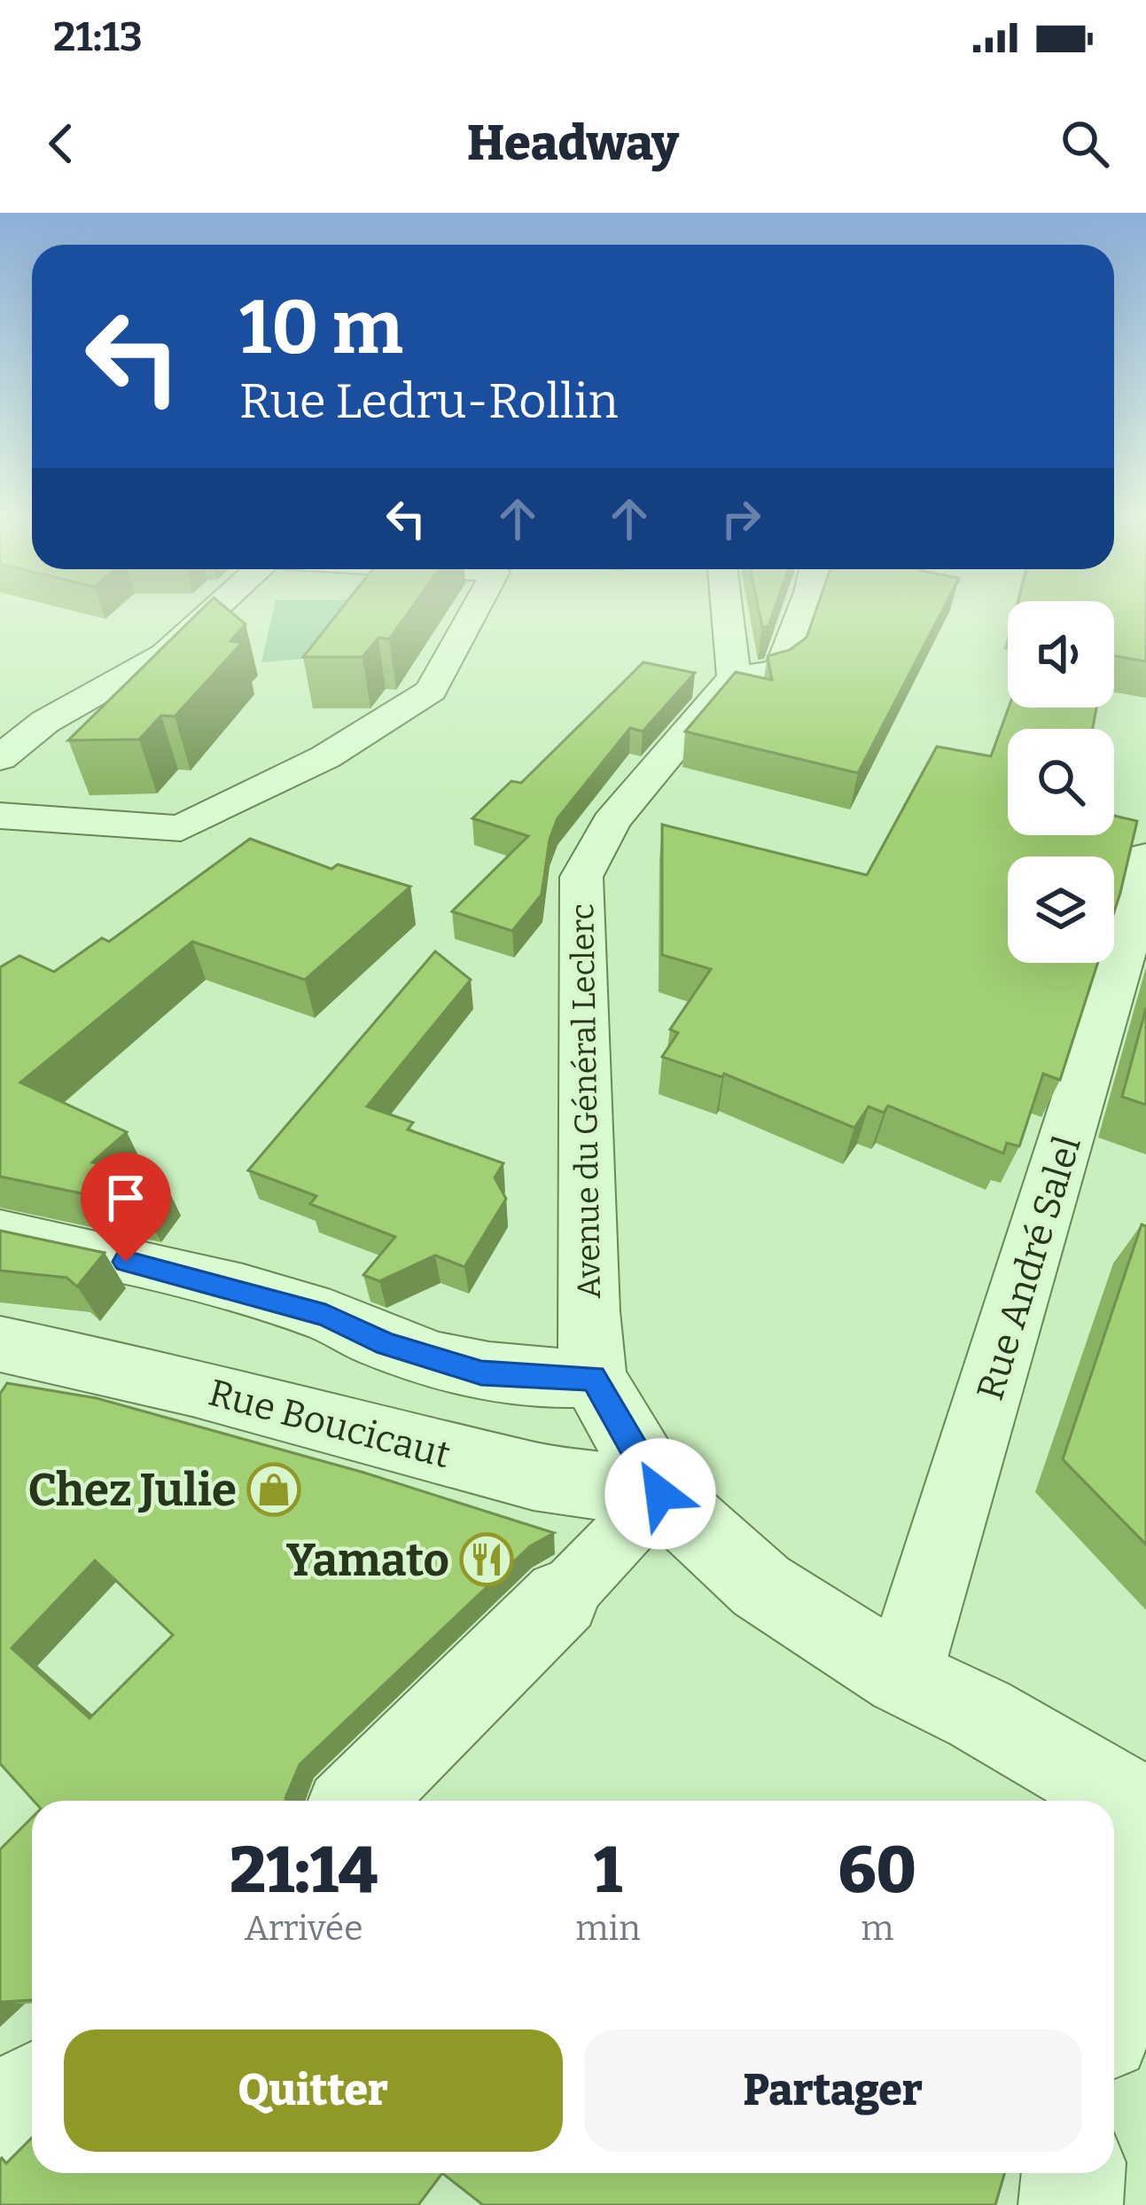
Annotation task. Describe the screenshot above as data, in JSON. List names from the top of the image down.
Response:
{
  "streets": {
    "street": ["Avenue du Général Leclerc", "Rue André Salel", "Rue Boucicaut"]
  },
  "places": {
    "shop": ["Chez Julie"],
    "restaurant": ["Yamato"]
  },
  "page": {
    "status": "21:13",
    "header": "Headway",
    "turn": ["10 m", "Rue Ledru-Rollin"],
    "eta": [
      "21:14",
      "Arrivée",
      "1",
      "min",
      "60",
      "m"
    ],
    "buttons": ["Quitter", "Partager"]
  }
}
